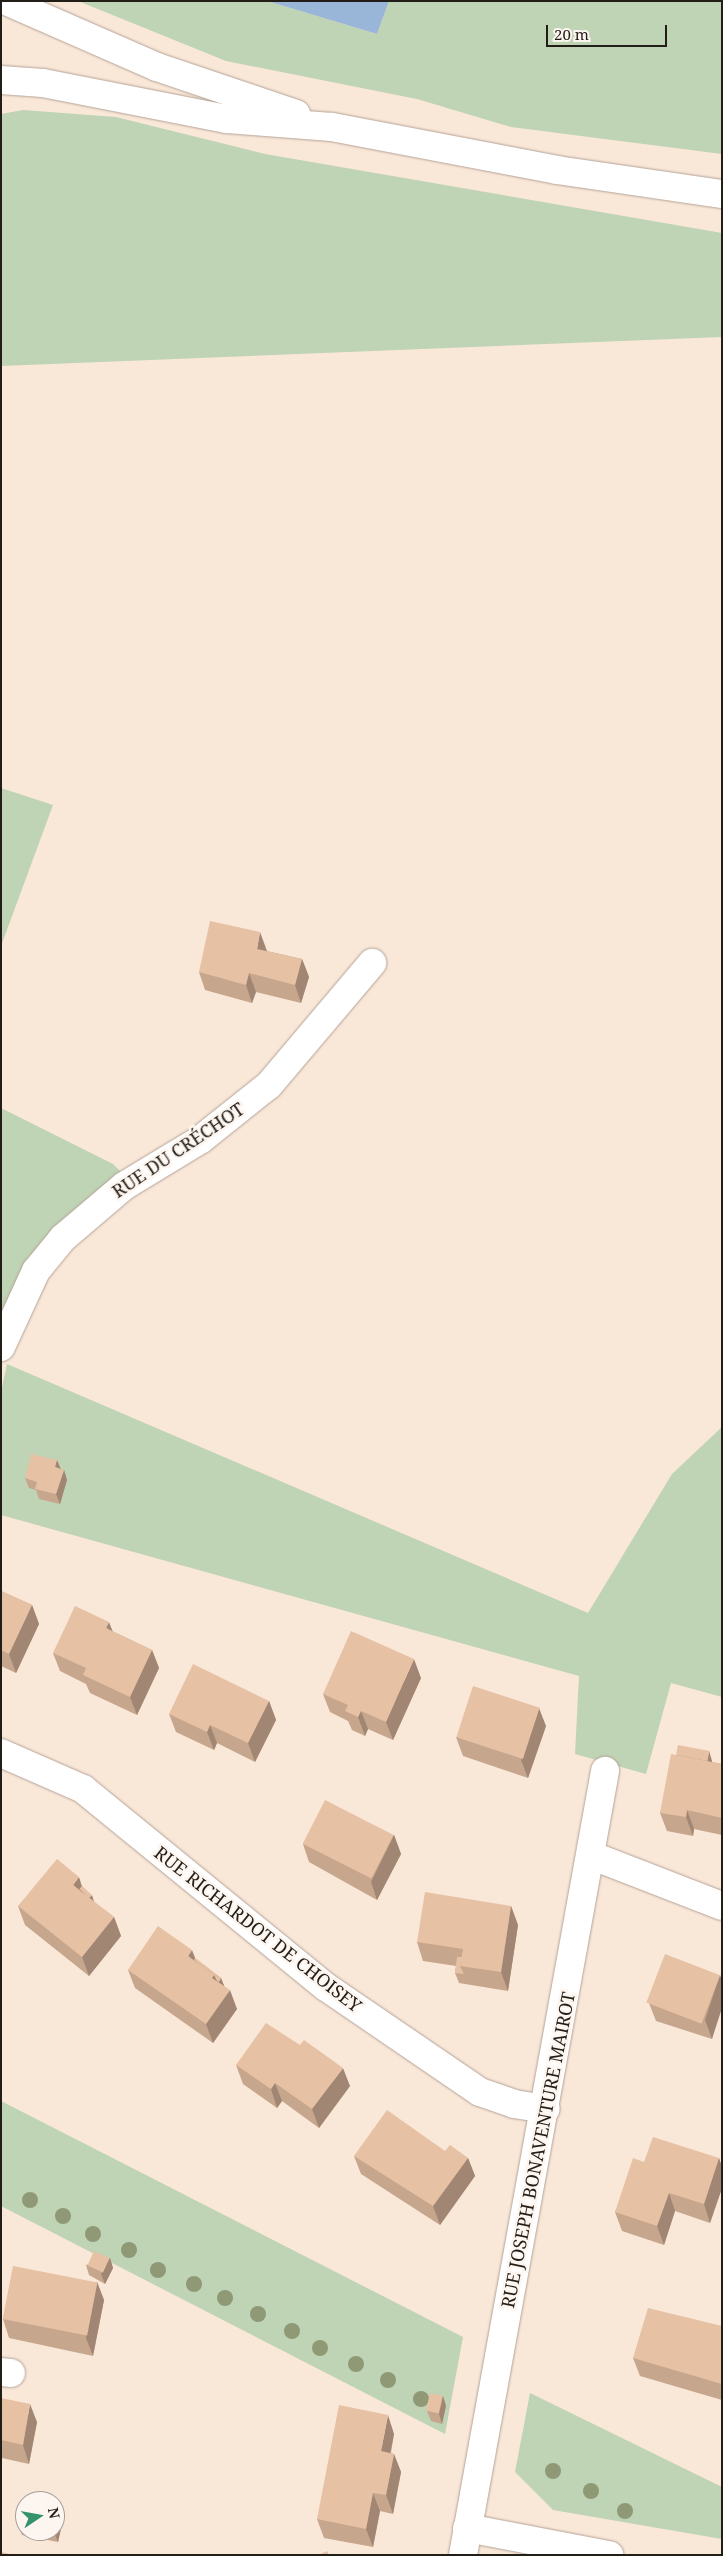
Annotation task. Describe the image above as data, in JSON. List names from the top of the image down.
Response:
{
  "streets": {
    "street": ["RUE DU CRÉCHOT", "RUE RICHARDOT DE CHOISEY", "RUE JOSEPH BONAVENTURE MAIROT"]
  },
  "crossings": [
    ["RUE RICHARDOT DE CHOISEY", "RUE JOSEPH BONAVENTURE MAIROT"]
  ],
  "scale_bar": "20 m",
  "north": "right"
}
